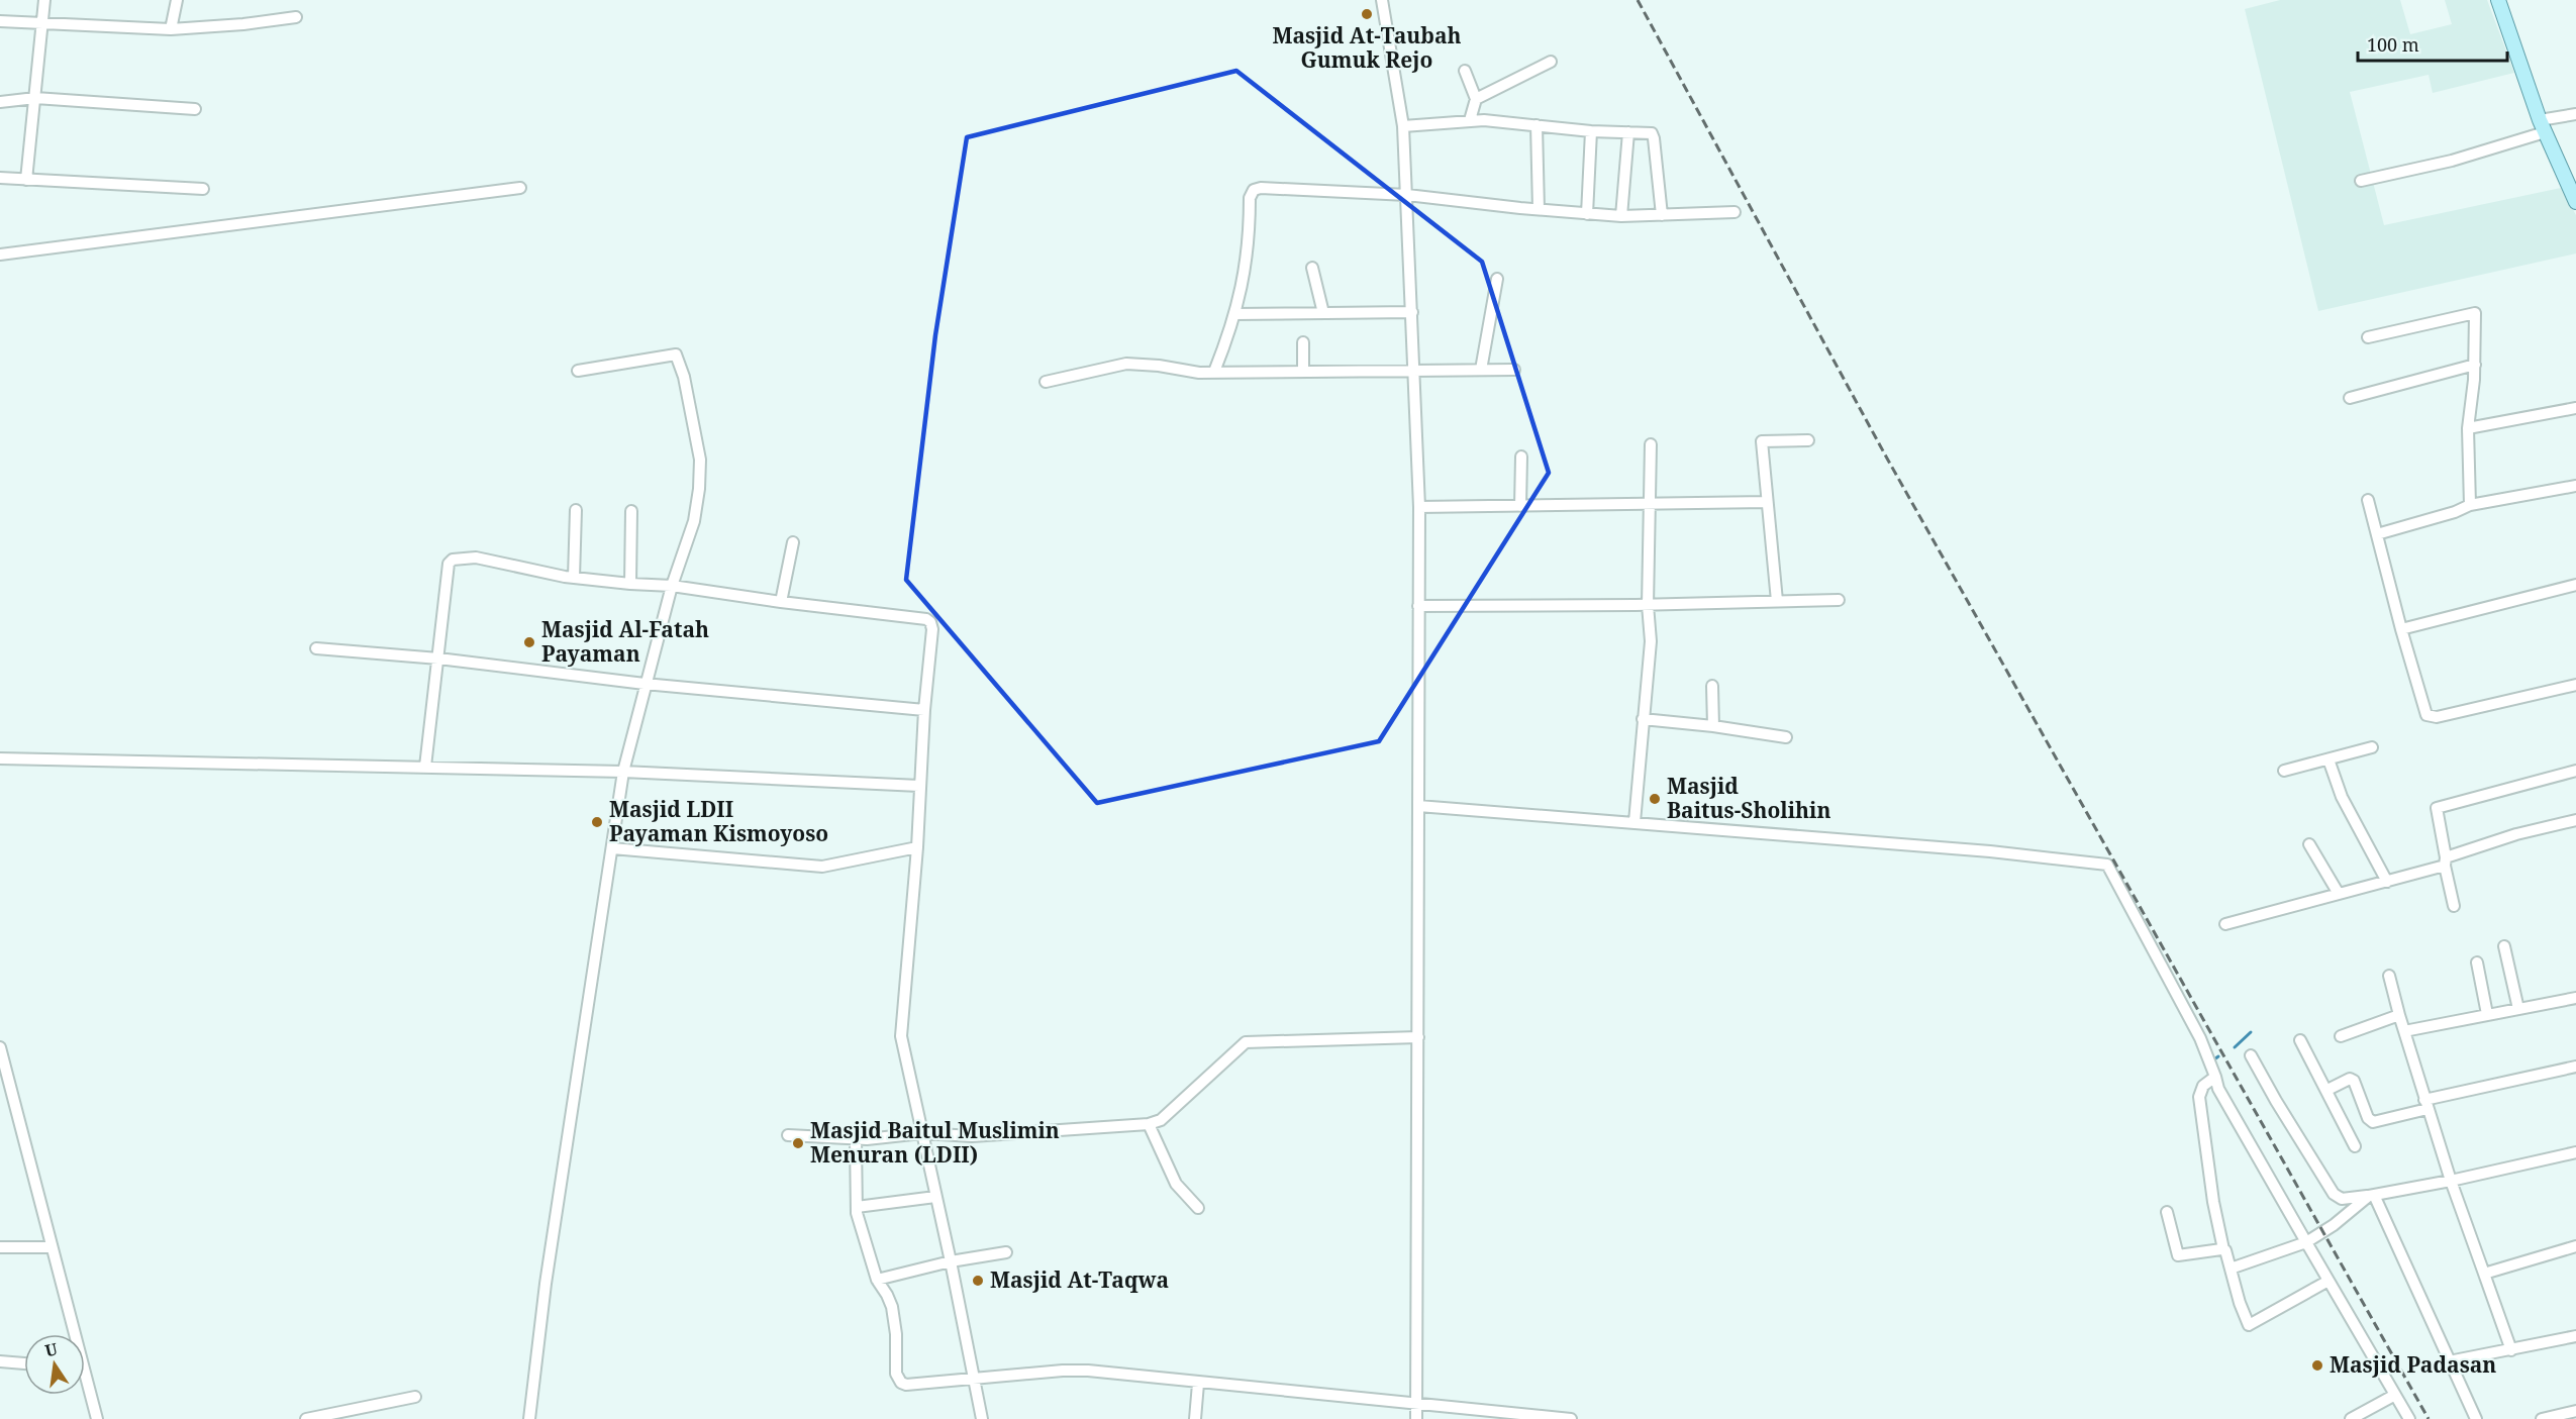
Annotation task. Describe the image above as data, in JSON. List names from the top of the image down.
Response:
{
  "places": [
    "Masjid At-Taubah Gumuk Rejo",
    "Masjid Al-Fatah Payaman",
    "Masjid Baitus-Sholihin",
    "Masjid LDII Payaman Kismoyoso",
    "Masjid Baitul Muslimin Menuran (LDII)",
    "Masjid At-Taqwa",
    "Masjid Padasan"
  ],
  "scale_bar": "100 m",
  "north": "top"
}
